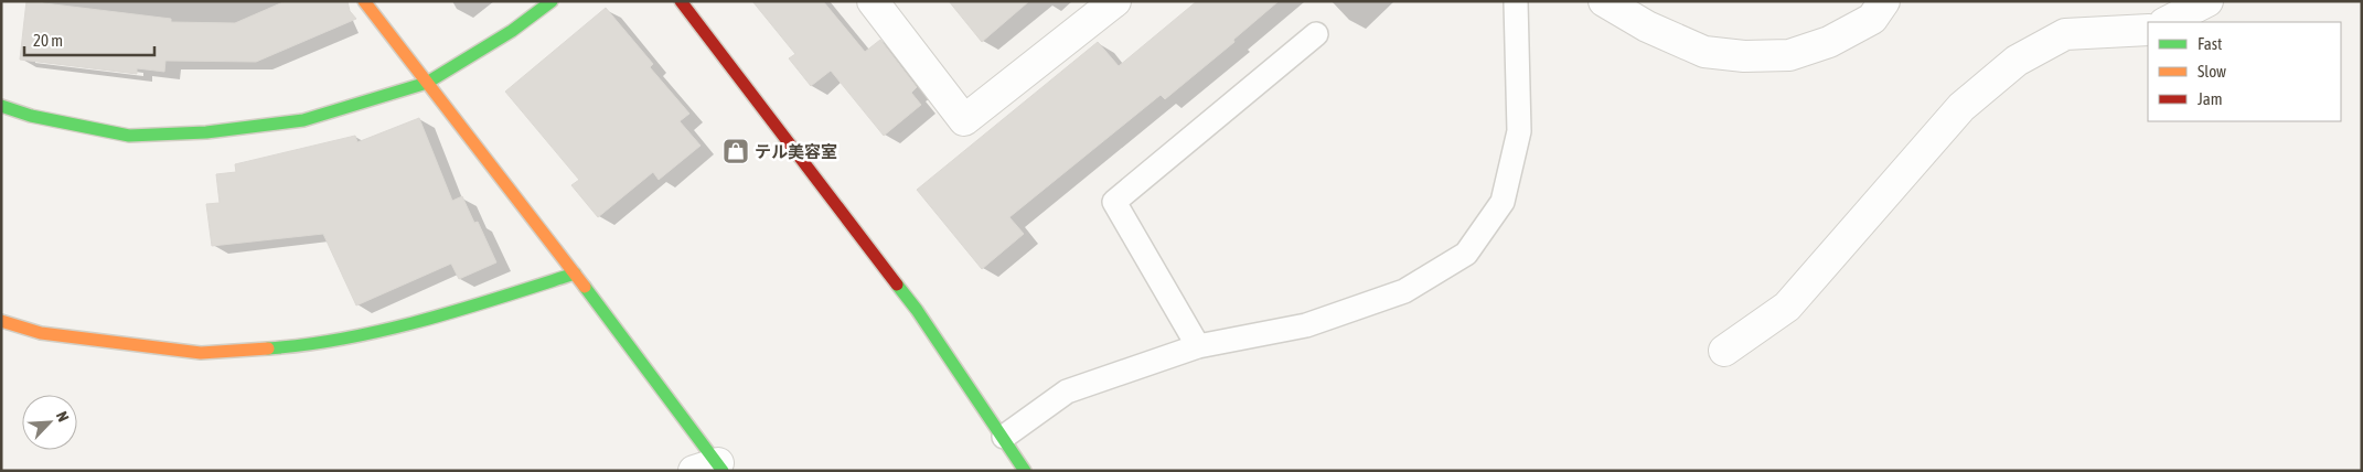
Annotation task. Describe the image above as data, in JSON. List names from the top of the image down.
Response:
{
  "places": {
    "shop": ["テル美容室"]
  },
  "legend": ["Fast", "Slow", "Jam"],
  "scale_bar": "20 m",
  "north": "top right"
}
